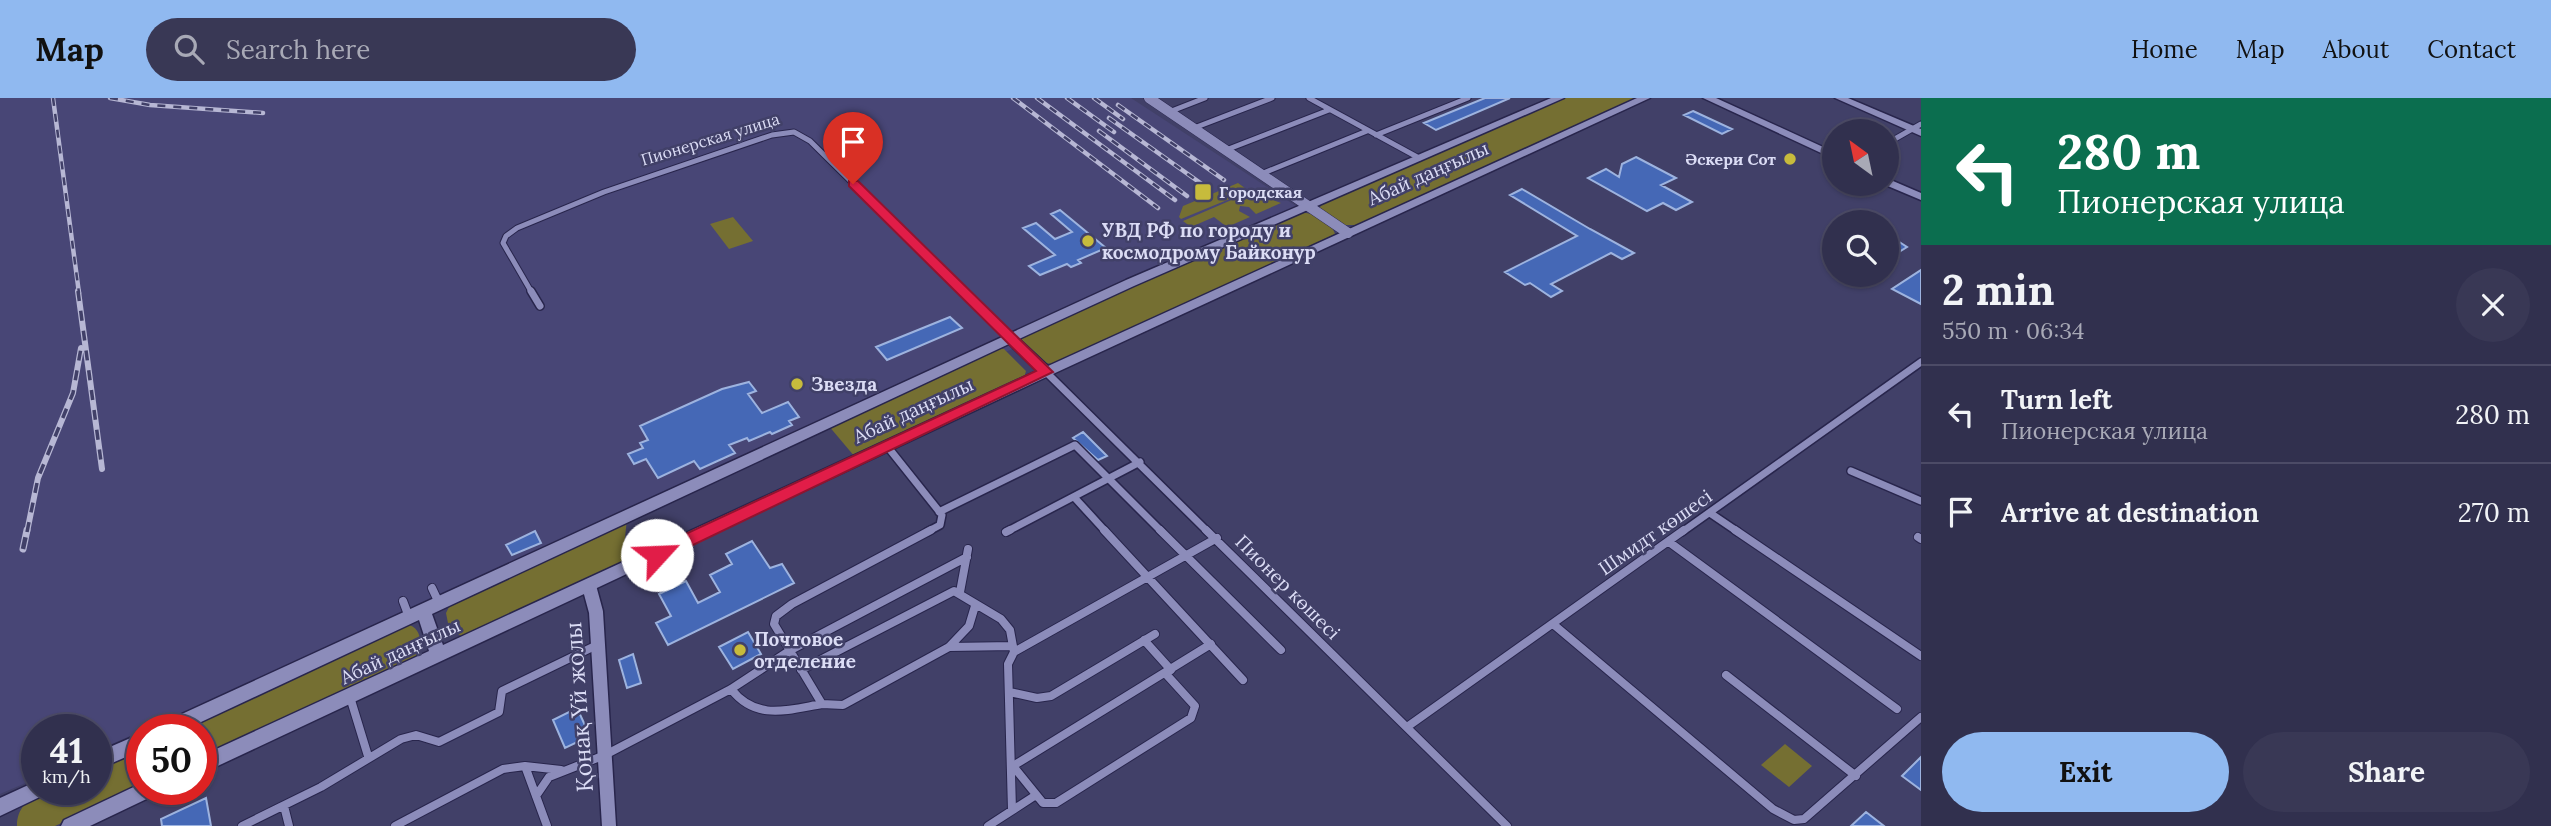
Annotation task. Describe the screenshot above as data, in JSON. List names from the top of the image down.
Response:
{
  "streets": {
    "main road": ["Пионерская улица", "Абай даңғылы"],
    "street": ["Шмидт көшесі", "Пионер көшесі", "Қонақ Үй жолы"]
  },
  "crossings": [
    ["Пионерская улица", "Абай даңғылы"],
    ["Пионерская улица", "Пионер көшесі"],
    ["Абай даңғылы", "Пионер көшесі"],
    ["Абай даңғылы", "Қонақ Үй жолы"],
    ["Шмидт көшесі", "Пионер көшесі"]
  ],
  "places": {
    "other": [
      "Әскери Сот",
      "УВД РФ по городу и космодрому Байконур",
      "Звезда",
      "Почтовое отделение"
    ],
    "transit": ["Городская"]
  },
  "north": "top left",
  "page": {
    "header": "Map",
    "search": "Search here",
    "nav": [
      "Home",
      "Map",
      "About",
      "Contact"
    ],
    "turn": ["280 m", "Пионерская улица"],
    "heading": ["2 min", "550 m · 06:34"],
    "list": [
      {
        "name": "Turn left",
        "note": "Пионерская улица",
        "value": "280 m"
      },
      {
        "name": "Arrive at destination",
        "value": "270 m"
      }
    ],
    "speed": "41 km/h",
    "limit": "50",
    "buttons": ["Exit", "Share"]
  }
}
